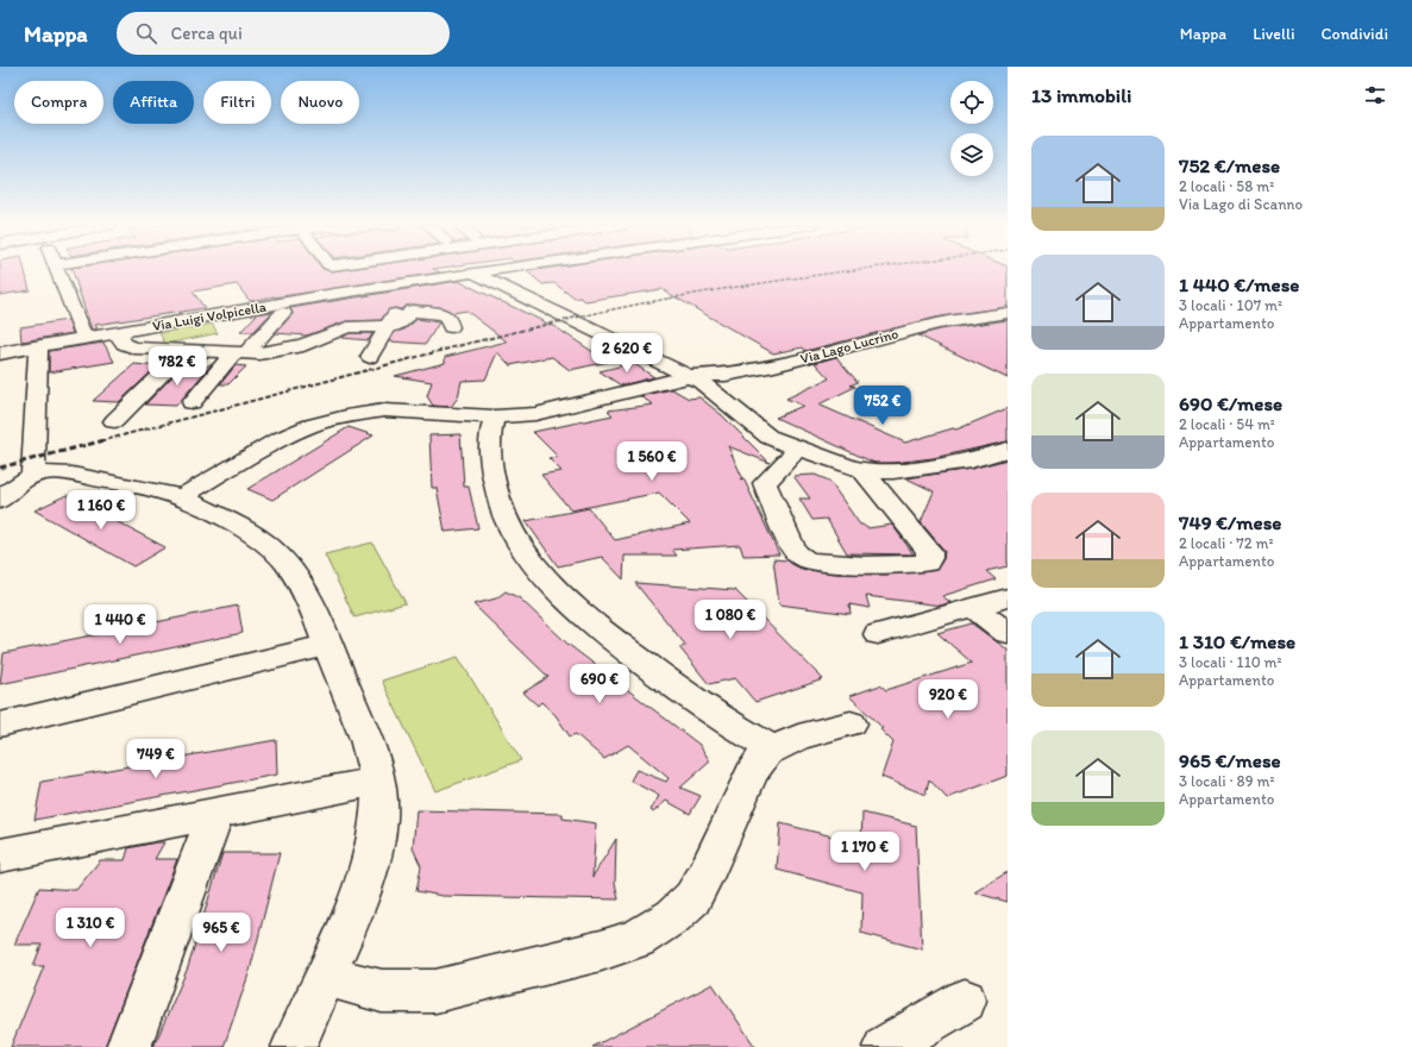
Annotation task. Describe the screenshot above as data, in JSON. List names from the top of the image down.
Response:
{
  "streets": {
    "street": ["Via Luigi Volpicella", "Via Lago Lucrino"]
  },
  "page": {
    "header": "Mappa",
    "search": "Cerca qui",
    "nav": ["Mappa", "Livelli", "Condividi"],
    "heading": "13 immobili",
    "chip": [
      "Compra",
      "Affitta",
      "Filtri",
      "Nuovo"
    ],
    "list": [
      {
        "name": "752 €/mese",
        "note": "2 locali · 58 m² · Via Lago di Scanno"
      },
      {
        "name": "1 440 €/mese",
        "note": "3 locali · 107 m² · Appartamento"
      },
      {
        "name": "690 €/mese",
        "note": "2 locali · 54 m² · Appartamento"
      },
      {
        "name": "749 €/mese",
        "note": "2 locali · 72 m² · Appartamento"
      },
      {
        "name": "1 310 €/mese",
        "note": "3 locali · 110 m² · Appartamento"
      },
      {
        "name": "965 €/mese",
        "note": "3 locali · 89 m² · Appartamento"
      }
    ],
    "price": [
      "2 620 €",
      "782 €",
      "752 €",
      "1 560 €",
      "1 160 €",
      "1 080 €",
      "1 440 €",
      "690 €",
      "920 €",
      "749 €",
      "1 170 €",
      "1 310 €",
      "965 €"
    ]
  }
}
